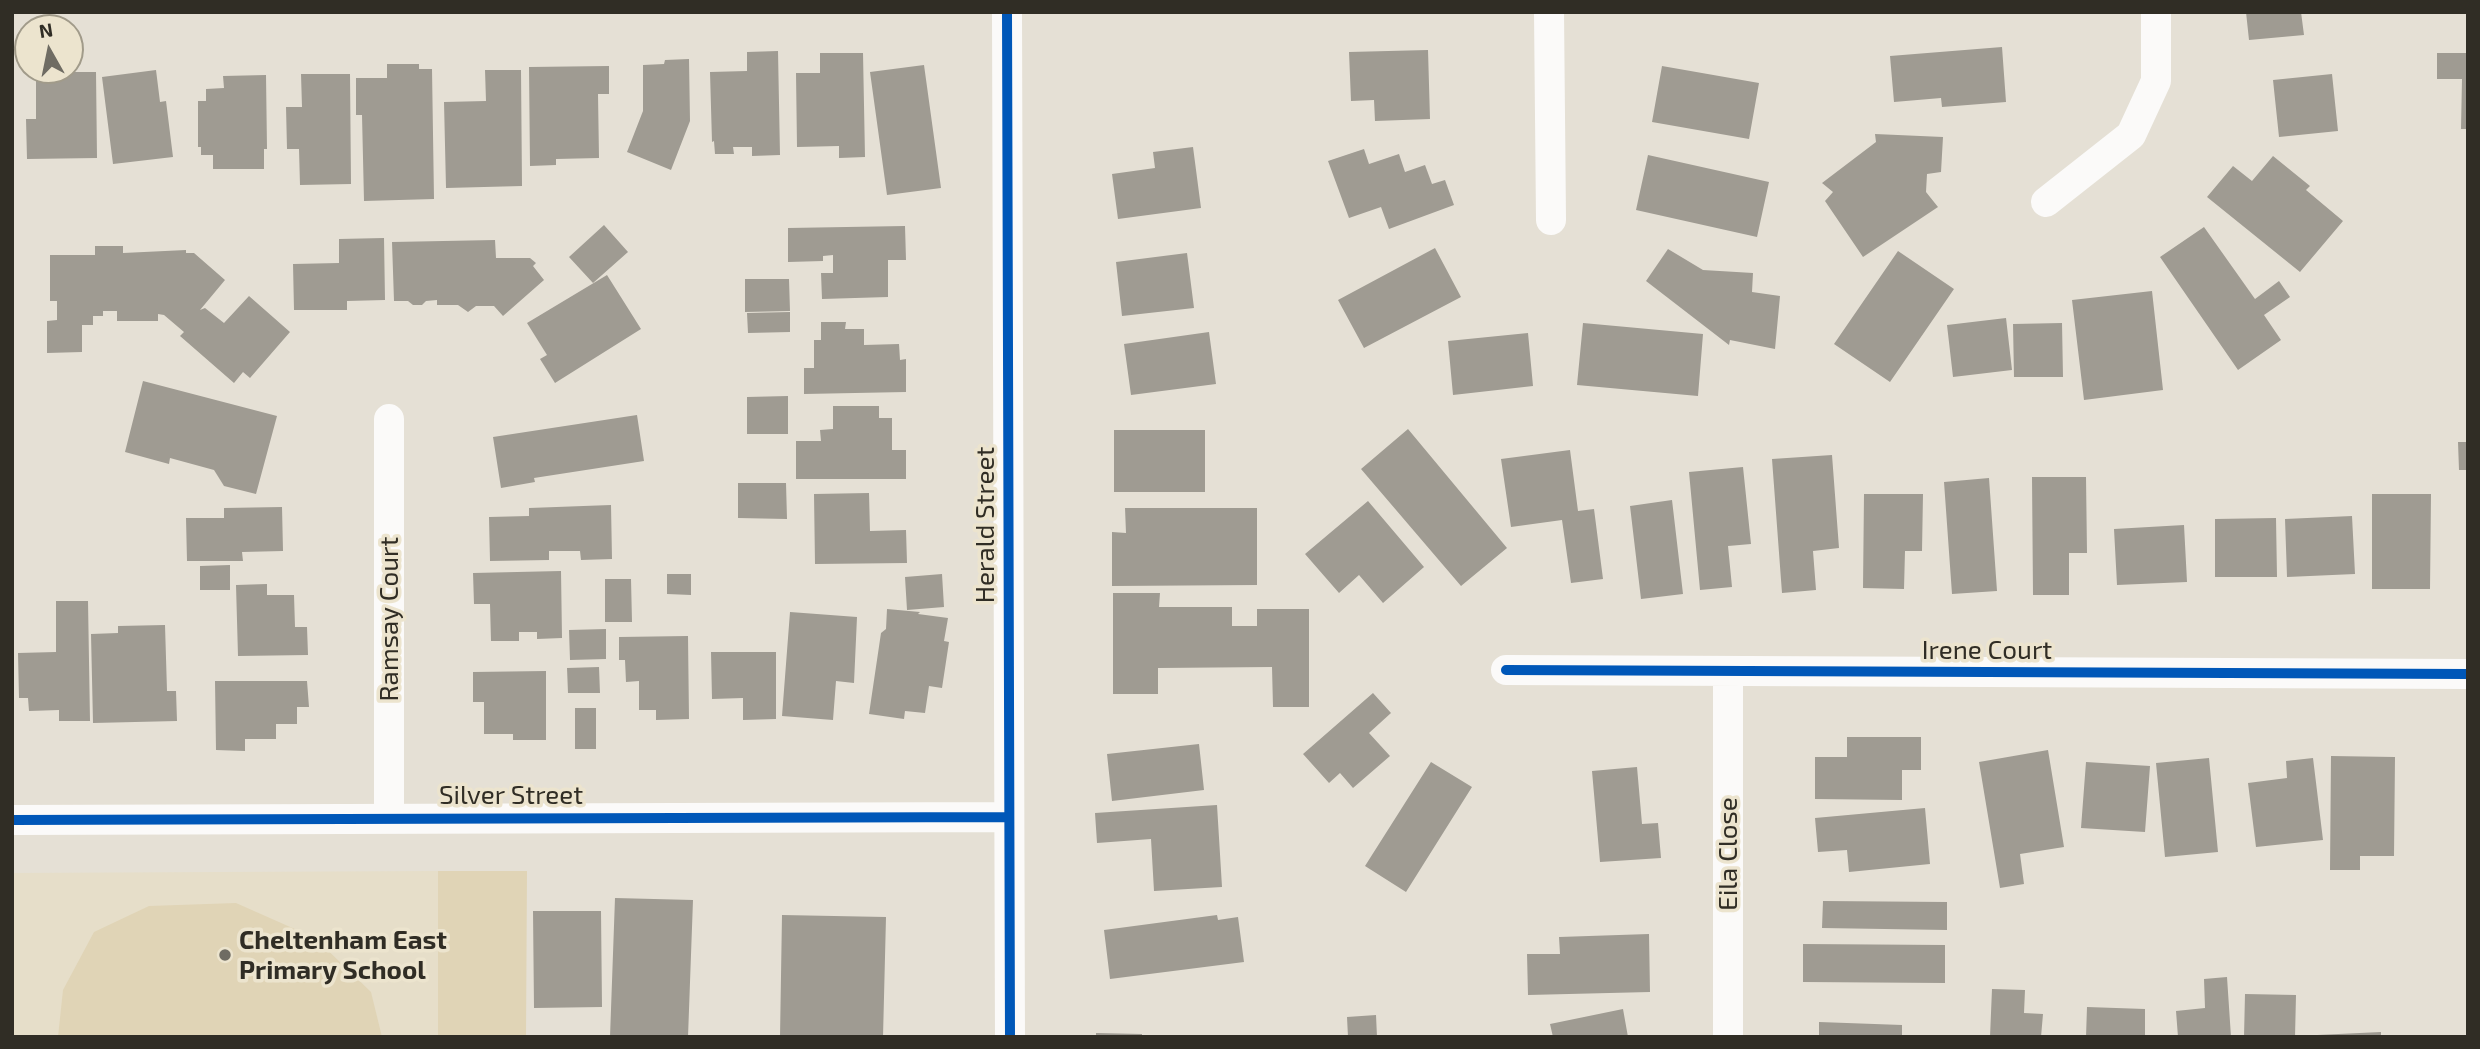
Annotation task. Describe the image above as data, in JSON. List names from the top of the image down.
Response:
{
  "streets": {
    "street": [
      "Herald Street",
      "Ramsay Court",
      "Irene Court",
      "Silver Street",
      "Eila Close"
    ]
  },
  "crossings": [
    ["Herald Street", "Silver Street"],
    ["Ramsay Court", "Silver Street"],
    ["Irene Court", "Eila Close"]
  ],
  "places": ["Cheltenham East Primary School"],
  "north": "top"
}
